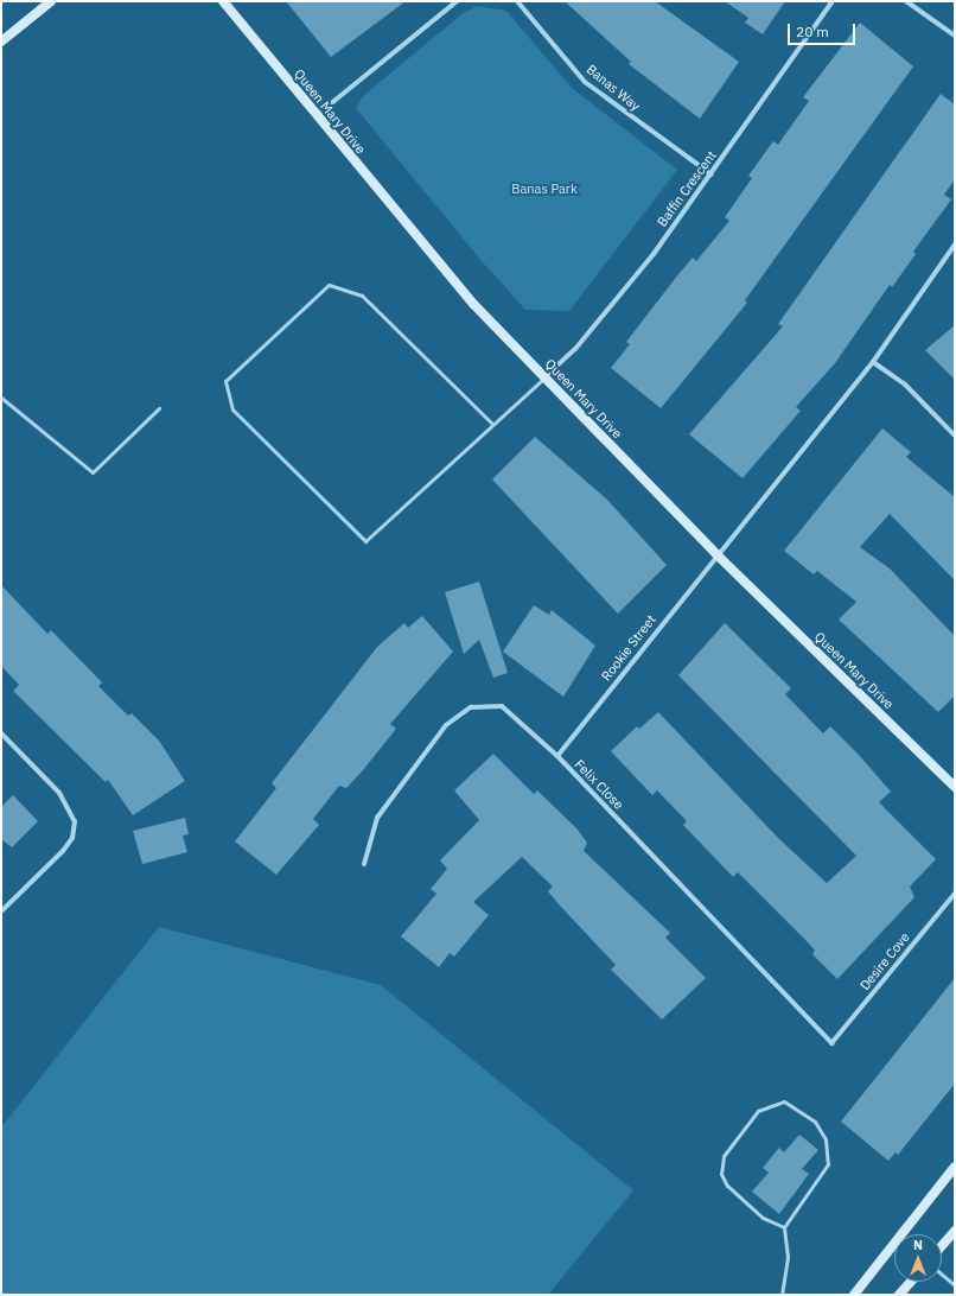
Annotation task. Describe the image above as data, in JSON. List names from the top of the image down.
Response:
{
  "streets": {
    "street": [
      "Banas Way",
      "Queen Mary Drive",
      "Baffin Crescent",
      "Rookie Street",
      "Felix Close",
      "Desire Cove"
    ]
  },
  "crossings": [
    ["Banas Way", "Baffin Crescent"],
    ["Queen Mary Drive", "Baffin Crescent"],
    ["Queen Mary Drive", "Rookie Street"],
    ["Rookie Street", "Felix Close"],
    ["Felix Close", "Desire Cove"]
  ],
  "parks": ["Banas Park"],
  "scale_bar": "20 m",
  "north": "top"
}
